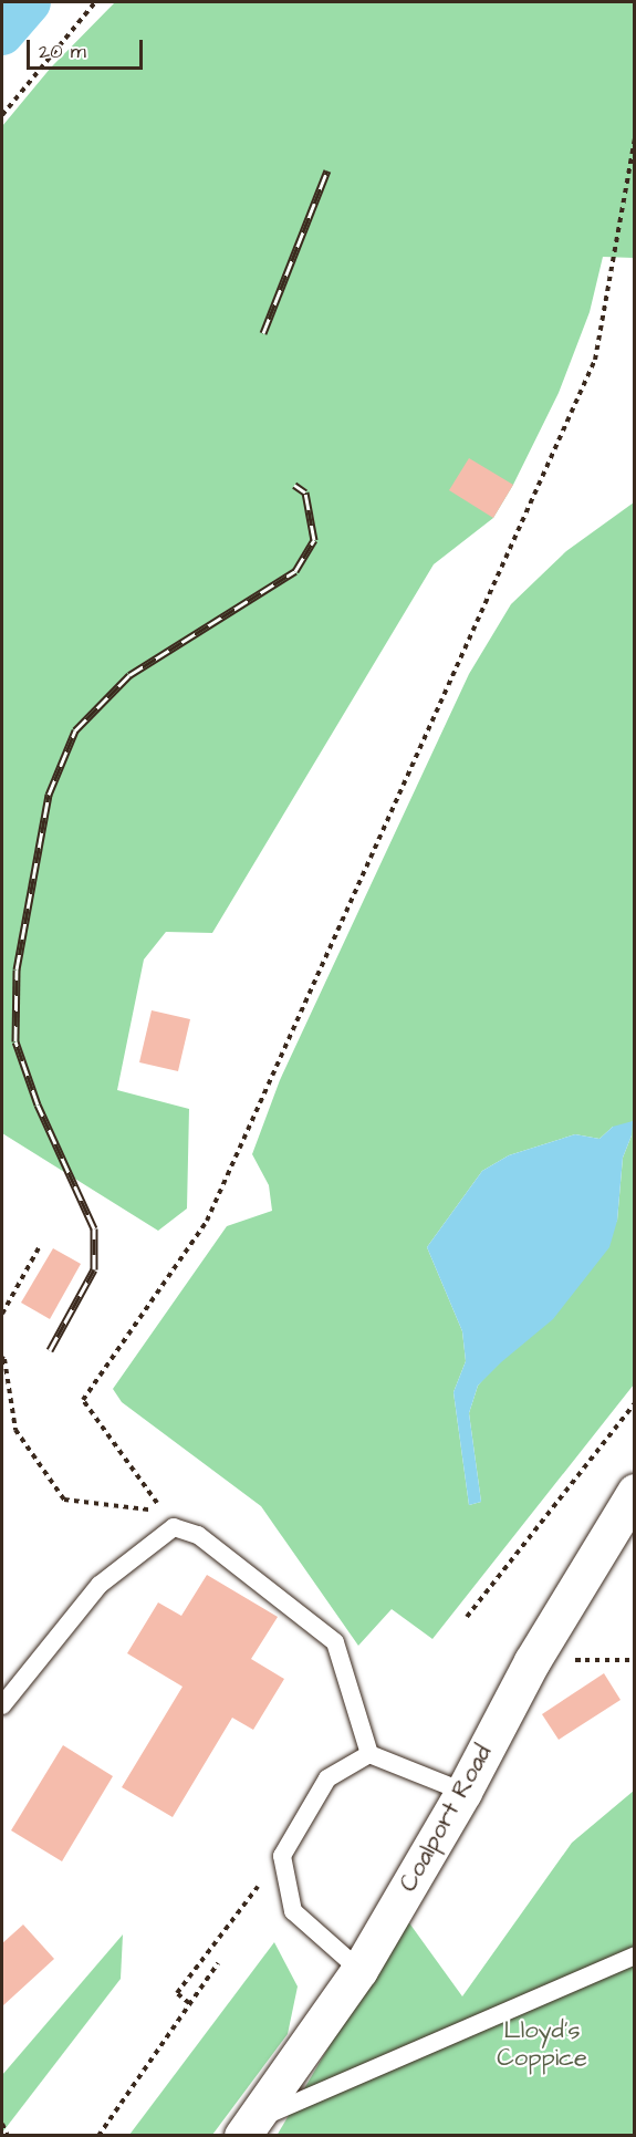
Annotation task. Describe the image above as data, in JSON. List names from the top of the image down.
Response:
{
  "streets": {
    "street": ["Coalport Road"]
  },
  "parks": ["Lloyd's Coppice"],
  "scale_bar": "20 m"
}
